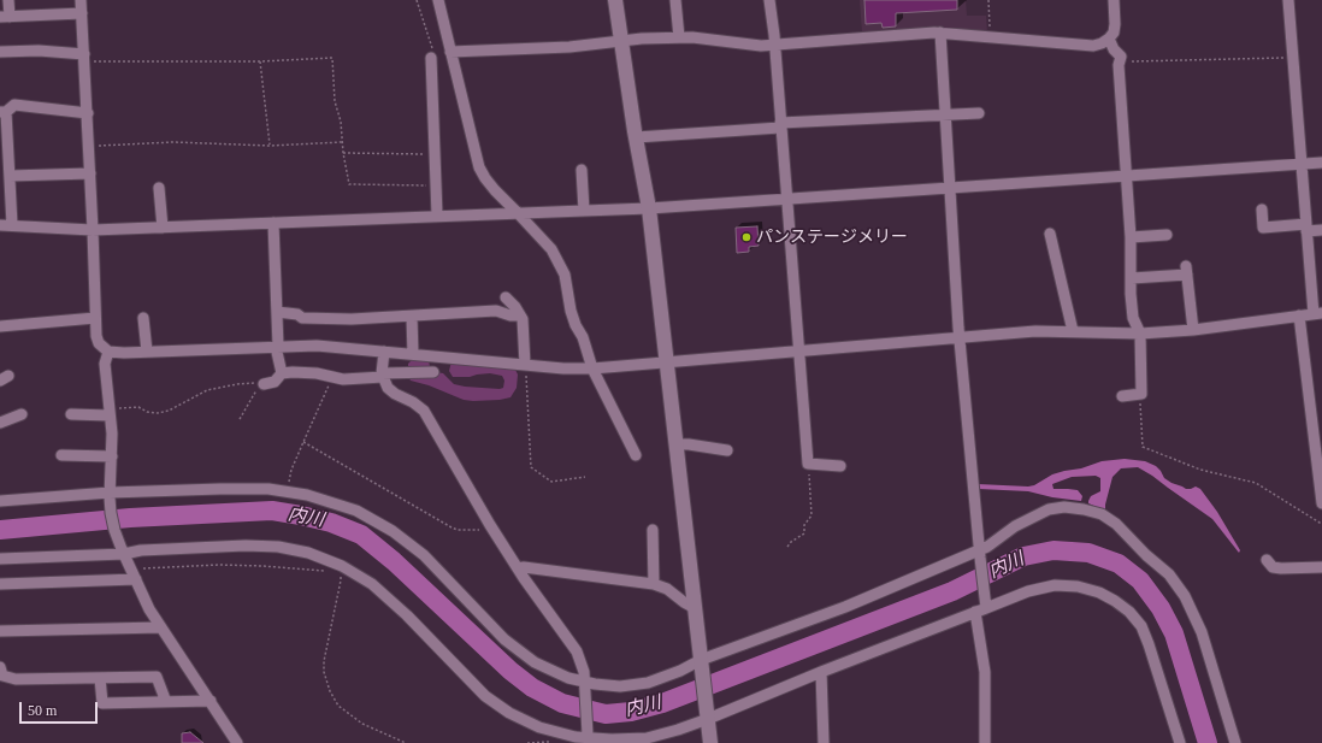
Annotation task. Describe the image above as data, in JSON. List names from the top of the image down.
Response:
{
  "water": ["内川"],
  "places": ["パンステージメリー"],
  "scale_bar": "50 m"
}
